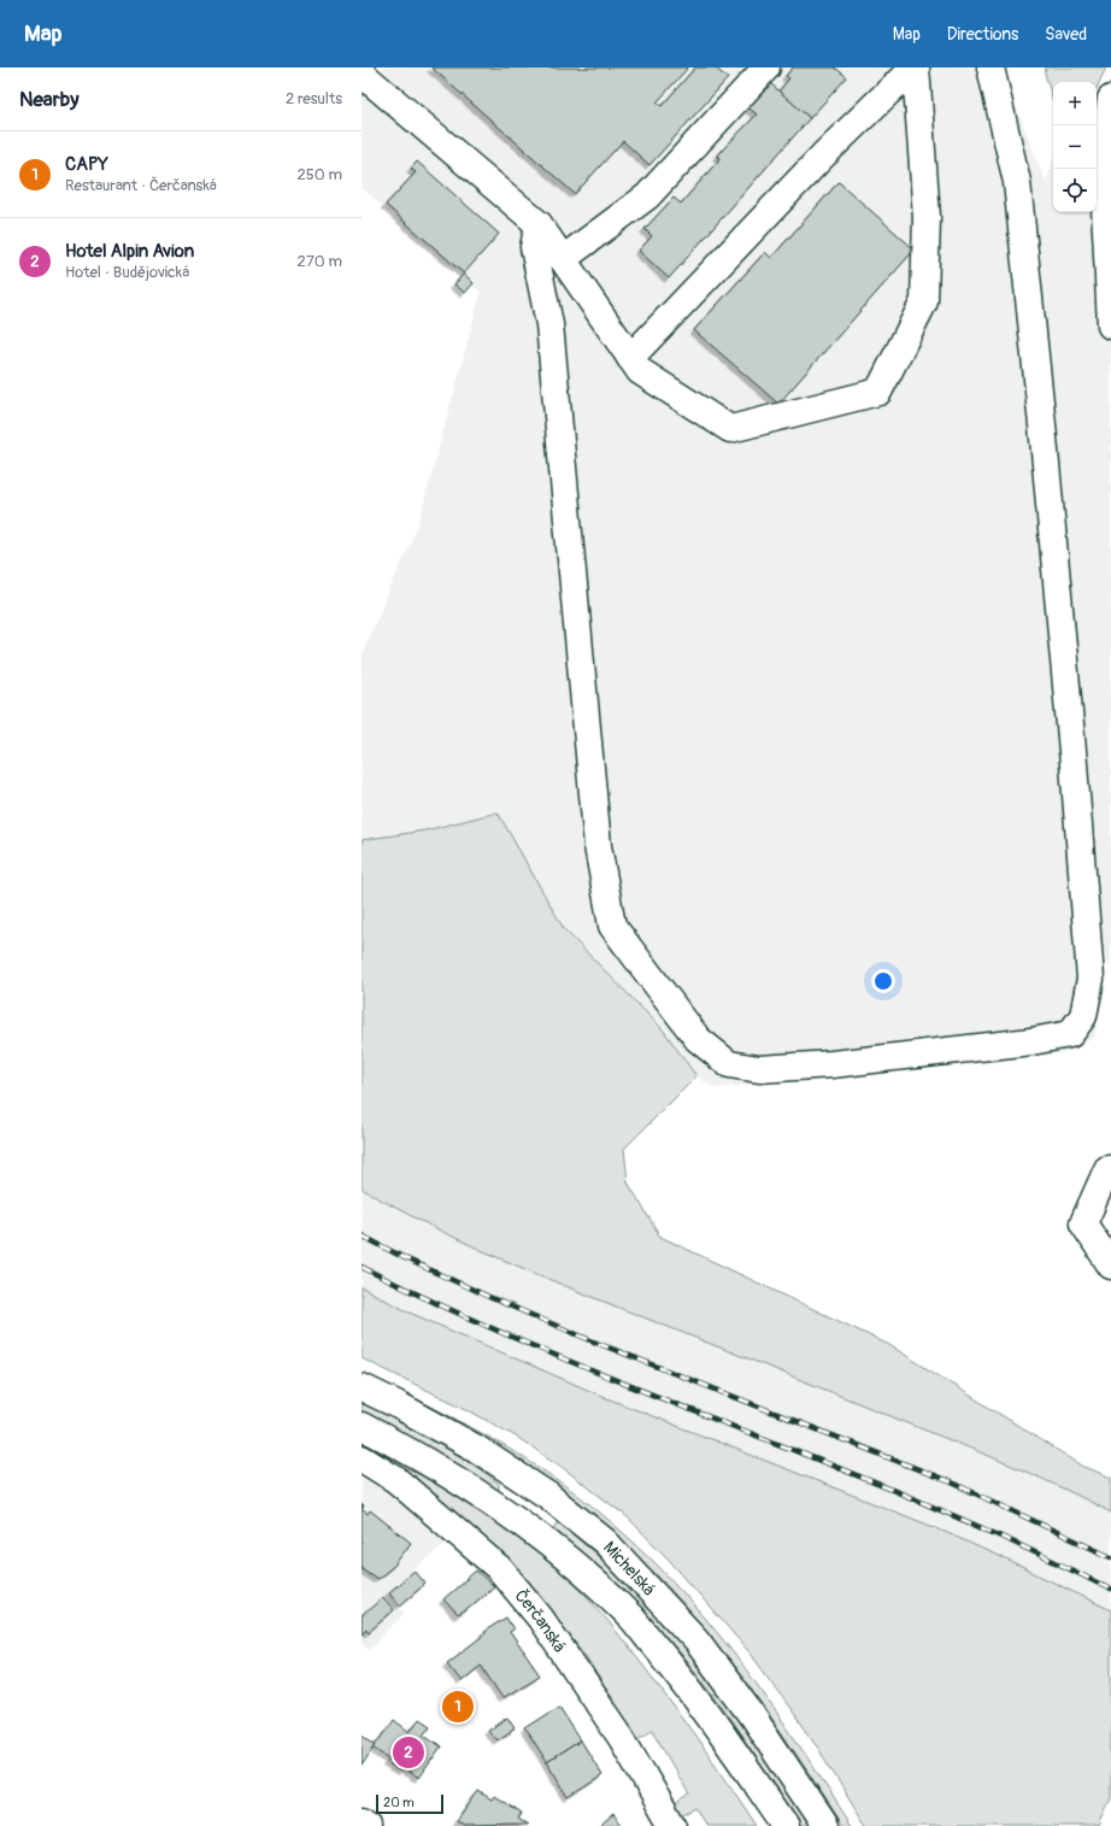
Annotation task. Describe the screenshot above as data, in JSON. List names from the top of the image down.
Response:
{
  "streets": {
    "main road": ["Michelská", "Čerčanská"]
  },
  "scale_bar": "20 m",
  "page": {
    "header": "Map",
    "nav": ["Map", "Directions", "Saved"],
    "heading": ["Nearby", "2 results"],
    "map_buttons": ["+", "−"],
    "list": [
      {
        "mark": "1",
        "name": "CAPY",
        "note": "Restaurant · Čerčanská",
        "value": "250 m"
      },
      {
        "mark": "2",
        "name": "Hotel Alpin Avion",
        "note": "Hotel · Budějovická",
        "value": "270 m"
      }
    ],
    "pins": ["1", "2"],
    "scale": "20 m"
  }
}
